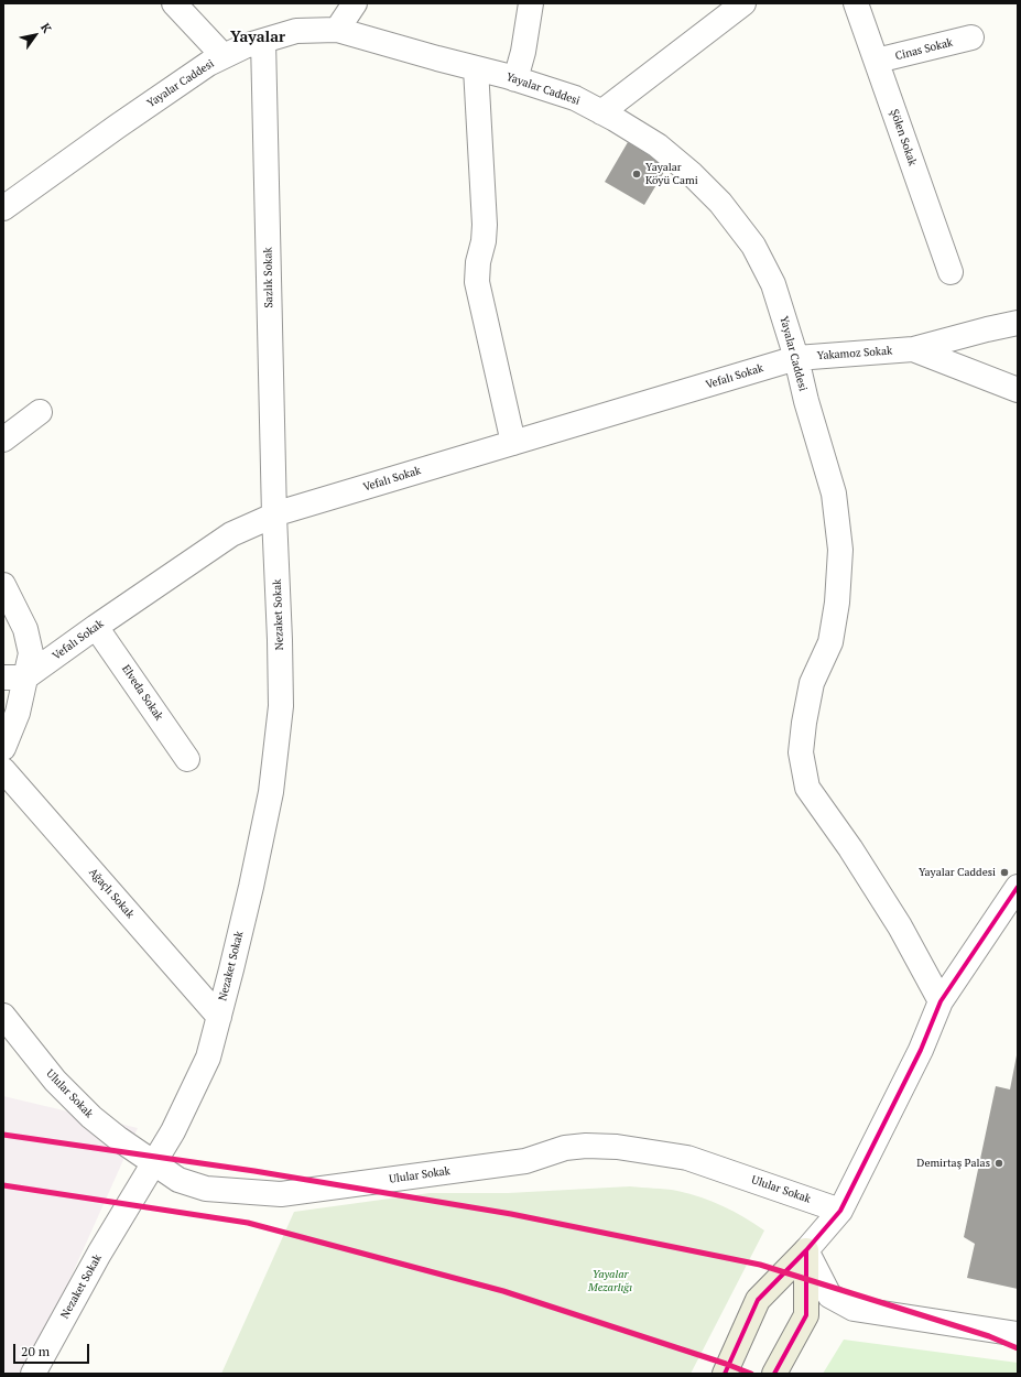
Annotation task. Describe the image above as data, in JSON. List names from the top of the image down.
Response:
{
  "streets": {
    "street": [
      "Cinas Sokak",
      "Yayalar Caddesi",
      "Şölen Sokak",
      "Sazlık Sokak",
      "Yakamoz Sokak",
      "Vefalı Sokak",
      "Nezaket Sokak",
      "Elveda Sokak",
      "Ağaçlı Sokak",
      "Ulular Sokak"
    ]
  },
  "crossings": [
    ["Cinas Sokak", "Şölen Sokak"],
    ["Yayalar Caddesi", "Sazlık Sokak"],
    ["Yayalar Caddesi", "Yakamoz Sokak"],
    ["Yayalar Caddesi", "Vefalı Sokak"],
    ["Sazlık Sokak", "Vefalı Sokak"],
    ["Sazlık Sokak", "Nezaket Sokak"],
    ["Yakamoz Sokak", "Vefalı Sokak"],
    ["Vefalı Sokak", "Nezaket Sokak"],
    ["Vefalı Sokak", "Elveda Sokak"],
    ["Nezaket Sokak", "Ağaçlı Sokak"],
    ["Nezaket Sokak", "Ulular Sokak"]
  ],
  "districts": ["Yayalar"],
  "parks": ["Yayalar Mezarlığı"],
  "places": ["Yayalar Köyü Cami", "Yayalar Caddesi", "Demirtaş Palas"],
  "scale_bar": "20 m",
  "north": "top right"
}
